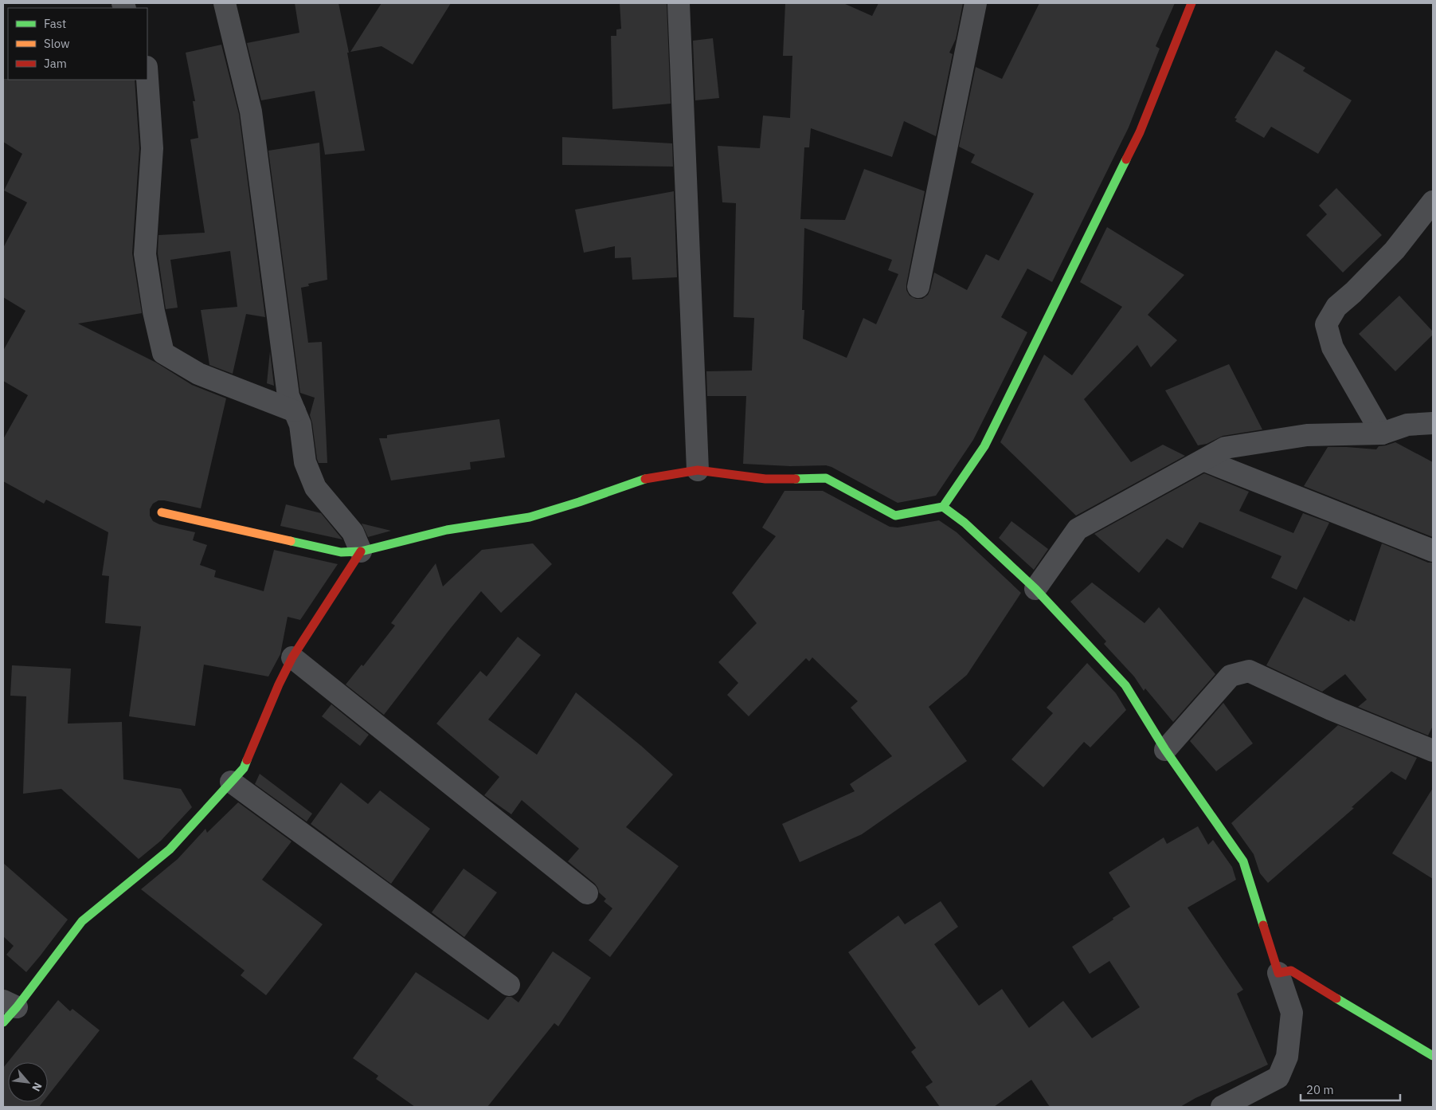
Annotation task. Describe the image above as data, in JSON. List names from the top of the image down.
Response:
{
  "legend": ["Fast", "Slow", "Jam"],
  "scale_bar": "20 m",
  "north": "bottom right"
}
